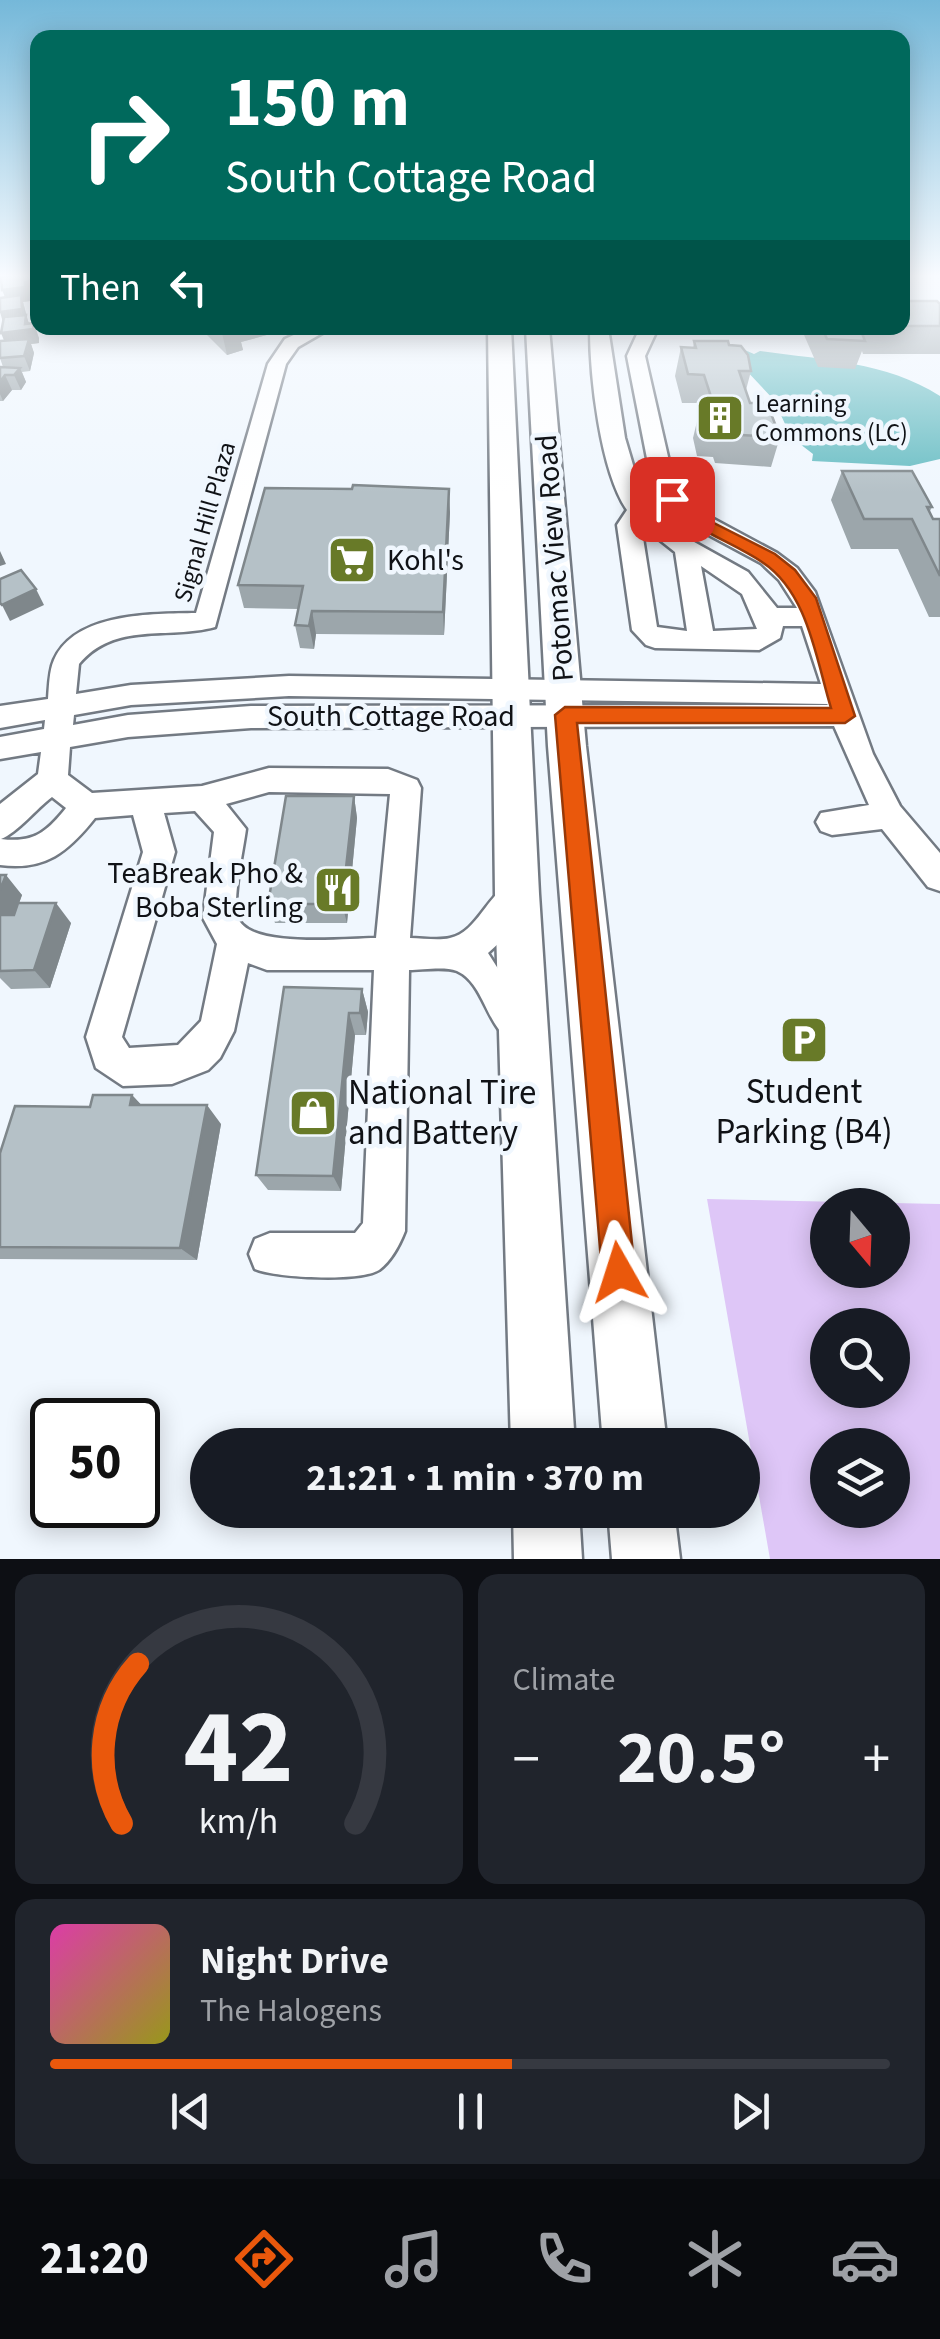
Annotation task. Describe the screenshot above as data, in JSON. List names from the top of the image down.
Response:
{
  "streets": {
    "main road": ["Potomac View Road"],
    "street": ["Signal Hill Plaza", "South Cottage Road"]
  },
  "crossings": [
    ["Signal Hill Plaza", "South Cottage Road"],
    ["Potomac View Road", "South Cottage Road"]
  ],
  "places": {
    "building": ["Learning Commons (LC)"],
    "supermarket": ["Kohl's"],
    "restaurant": ["TeaBreak Pho & Boba Sterling"],
    "parking": ["Student Parking (B4)"],
    "shop": ["National Tire and Battery"]
  },
  "north": "bottom",
  "page": {
    "turn": ["150 m", "South Cottage Road"],
    "then": "Then",
    "limit": "50",
    "trip": "21:21 · 1 min · 370 m",
    "tile": "Climate",
    "heat": ["−", "20.5°", "+"],
    "song": ["Night Drive", "The Halogens"],
    "tabs": "21:20",
    "gauge": ["42", "km/h"]
  }
}
